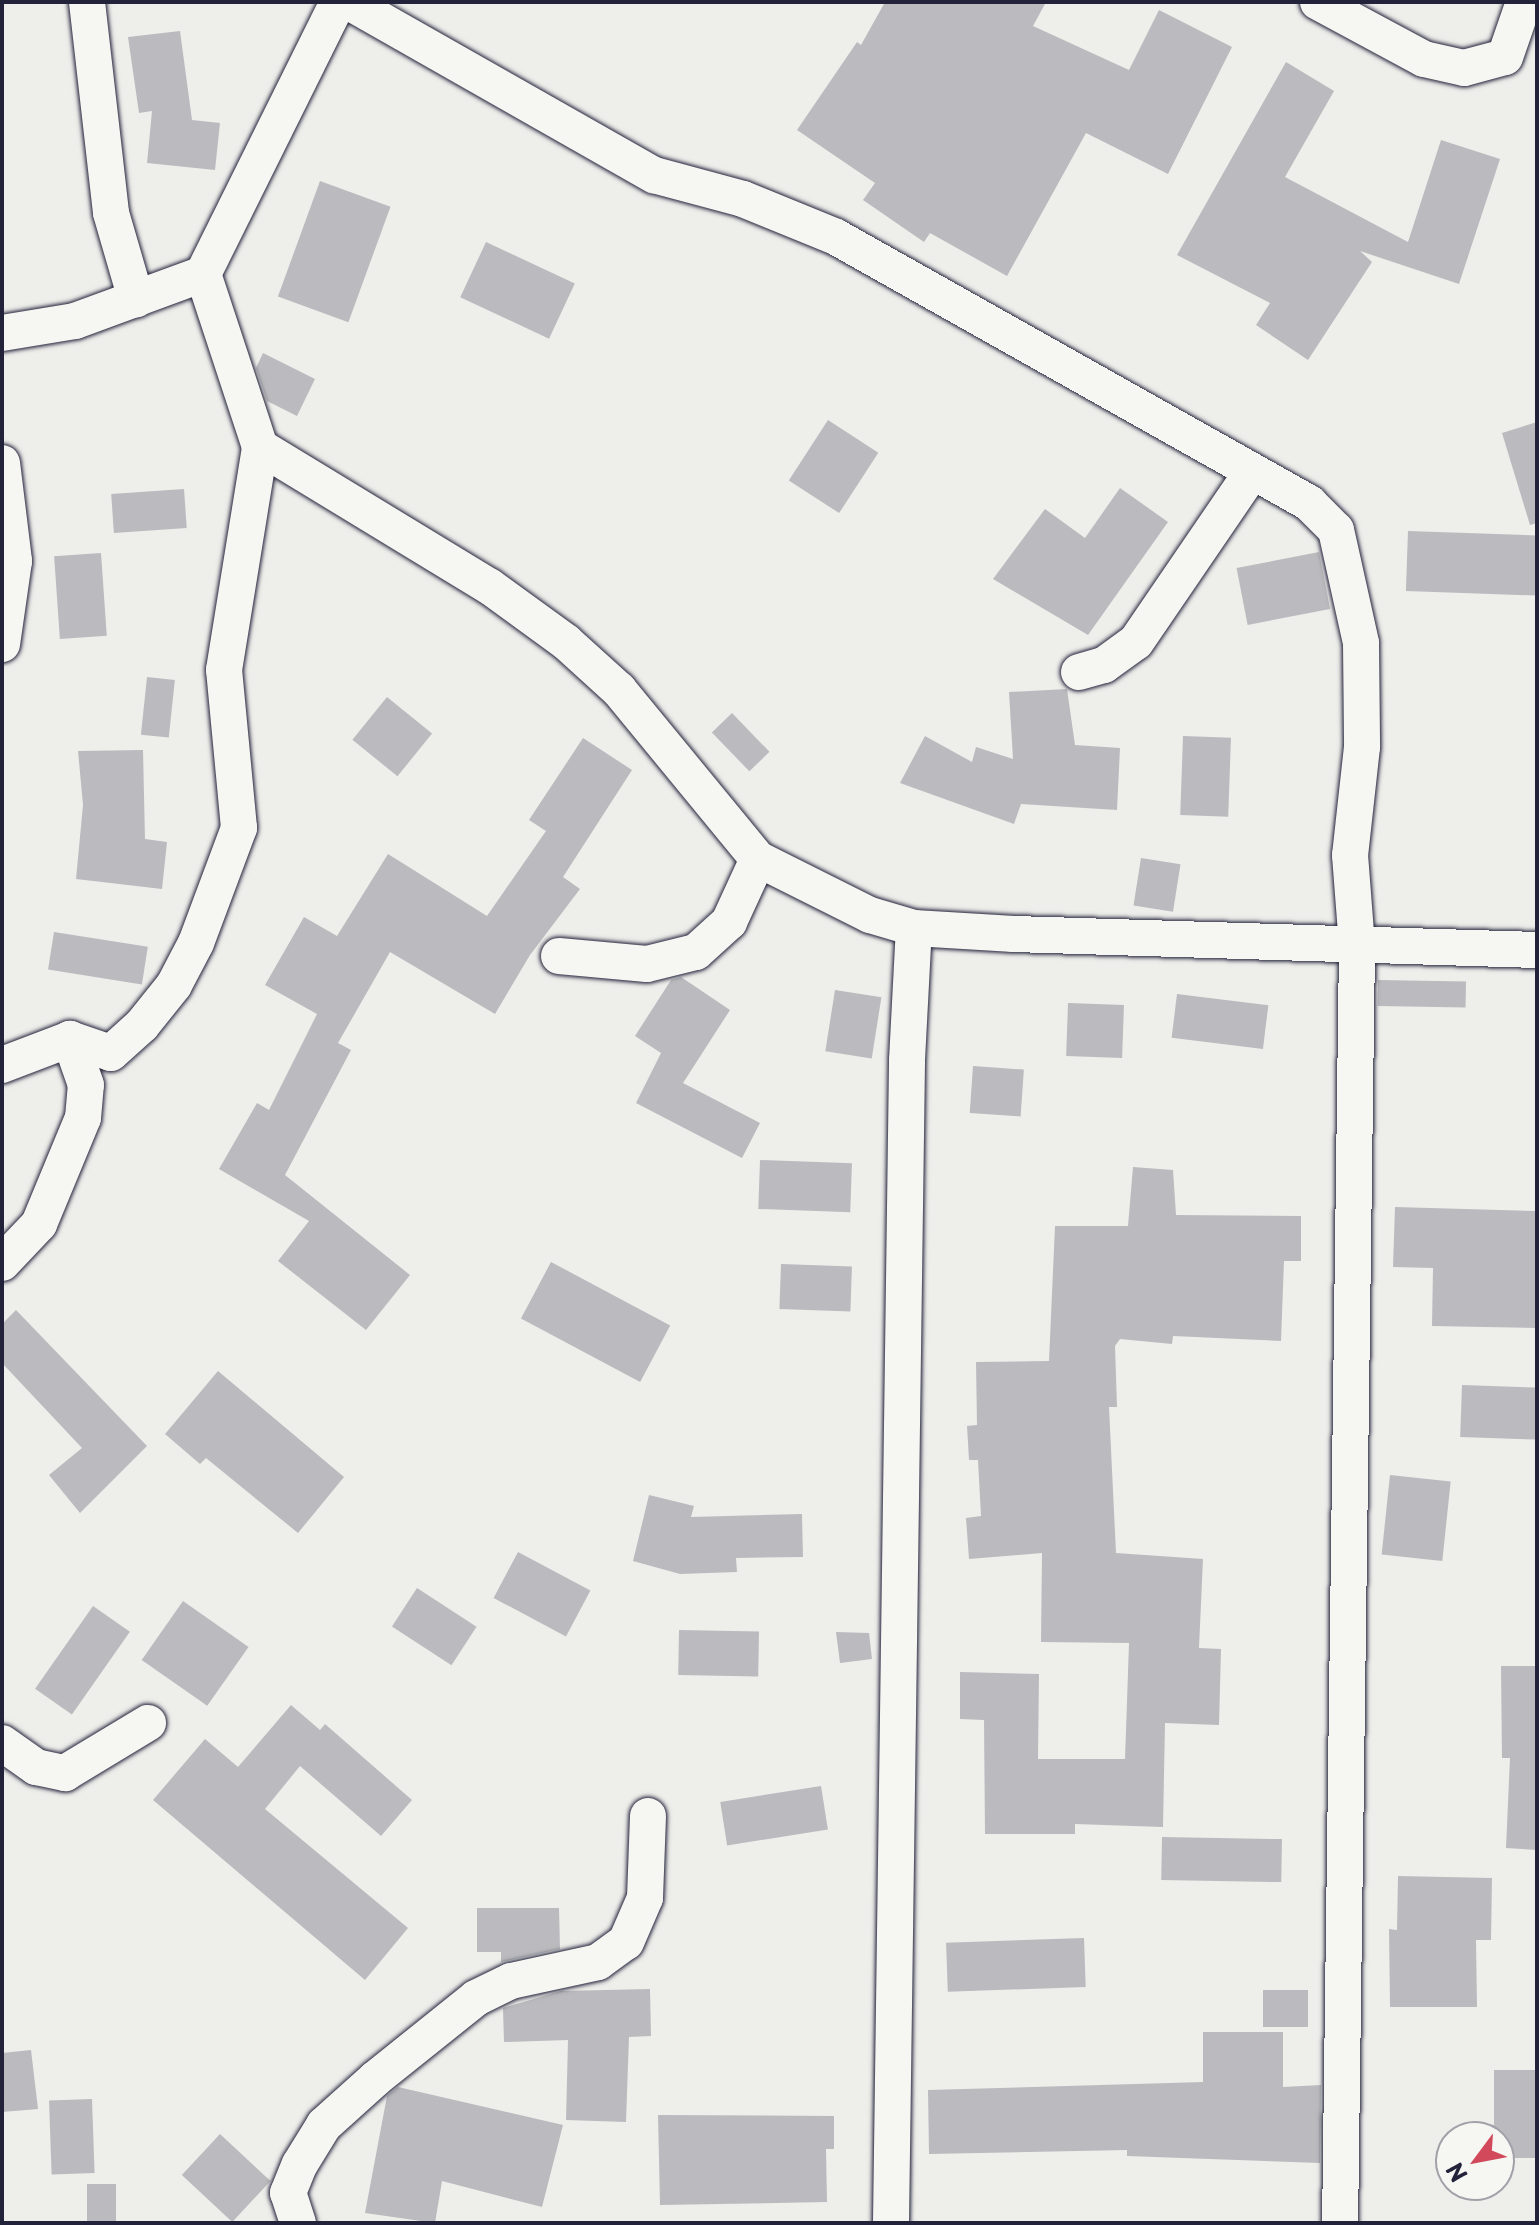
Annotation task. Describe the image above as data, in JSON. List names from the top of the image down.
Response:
{
  "north": "bottom left"
}
